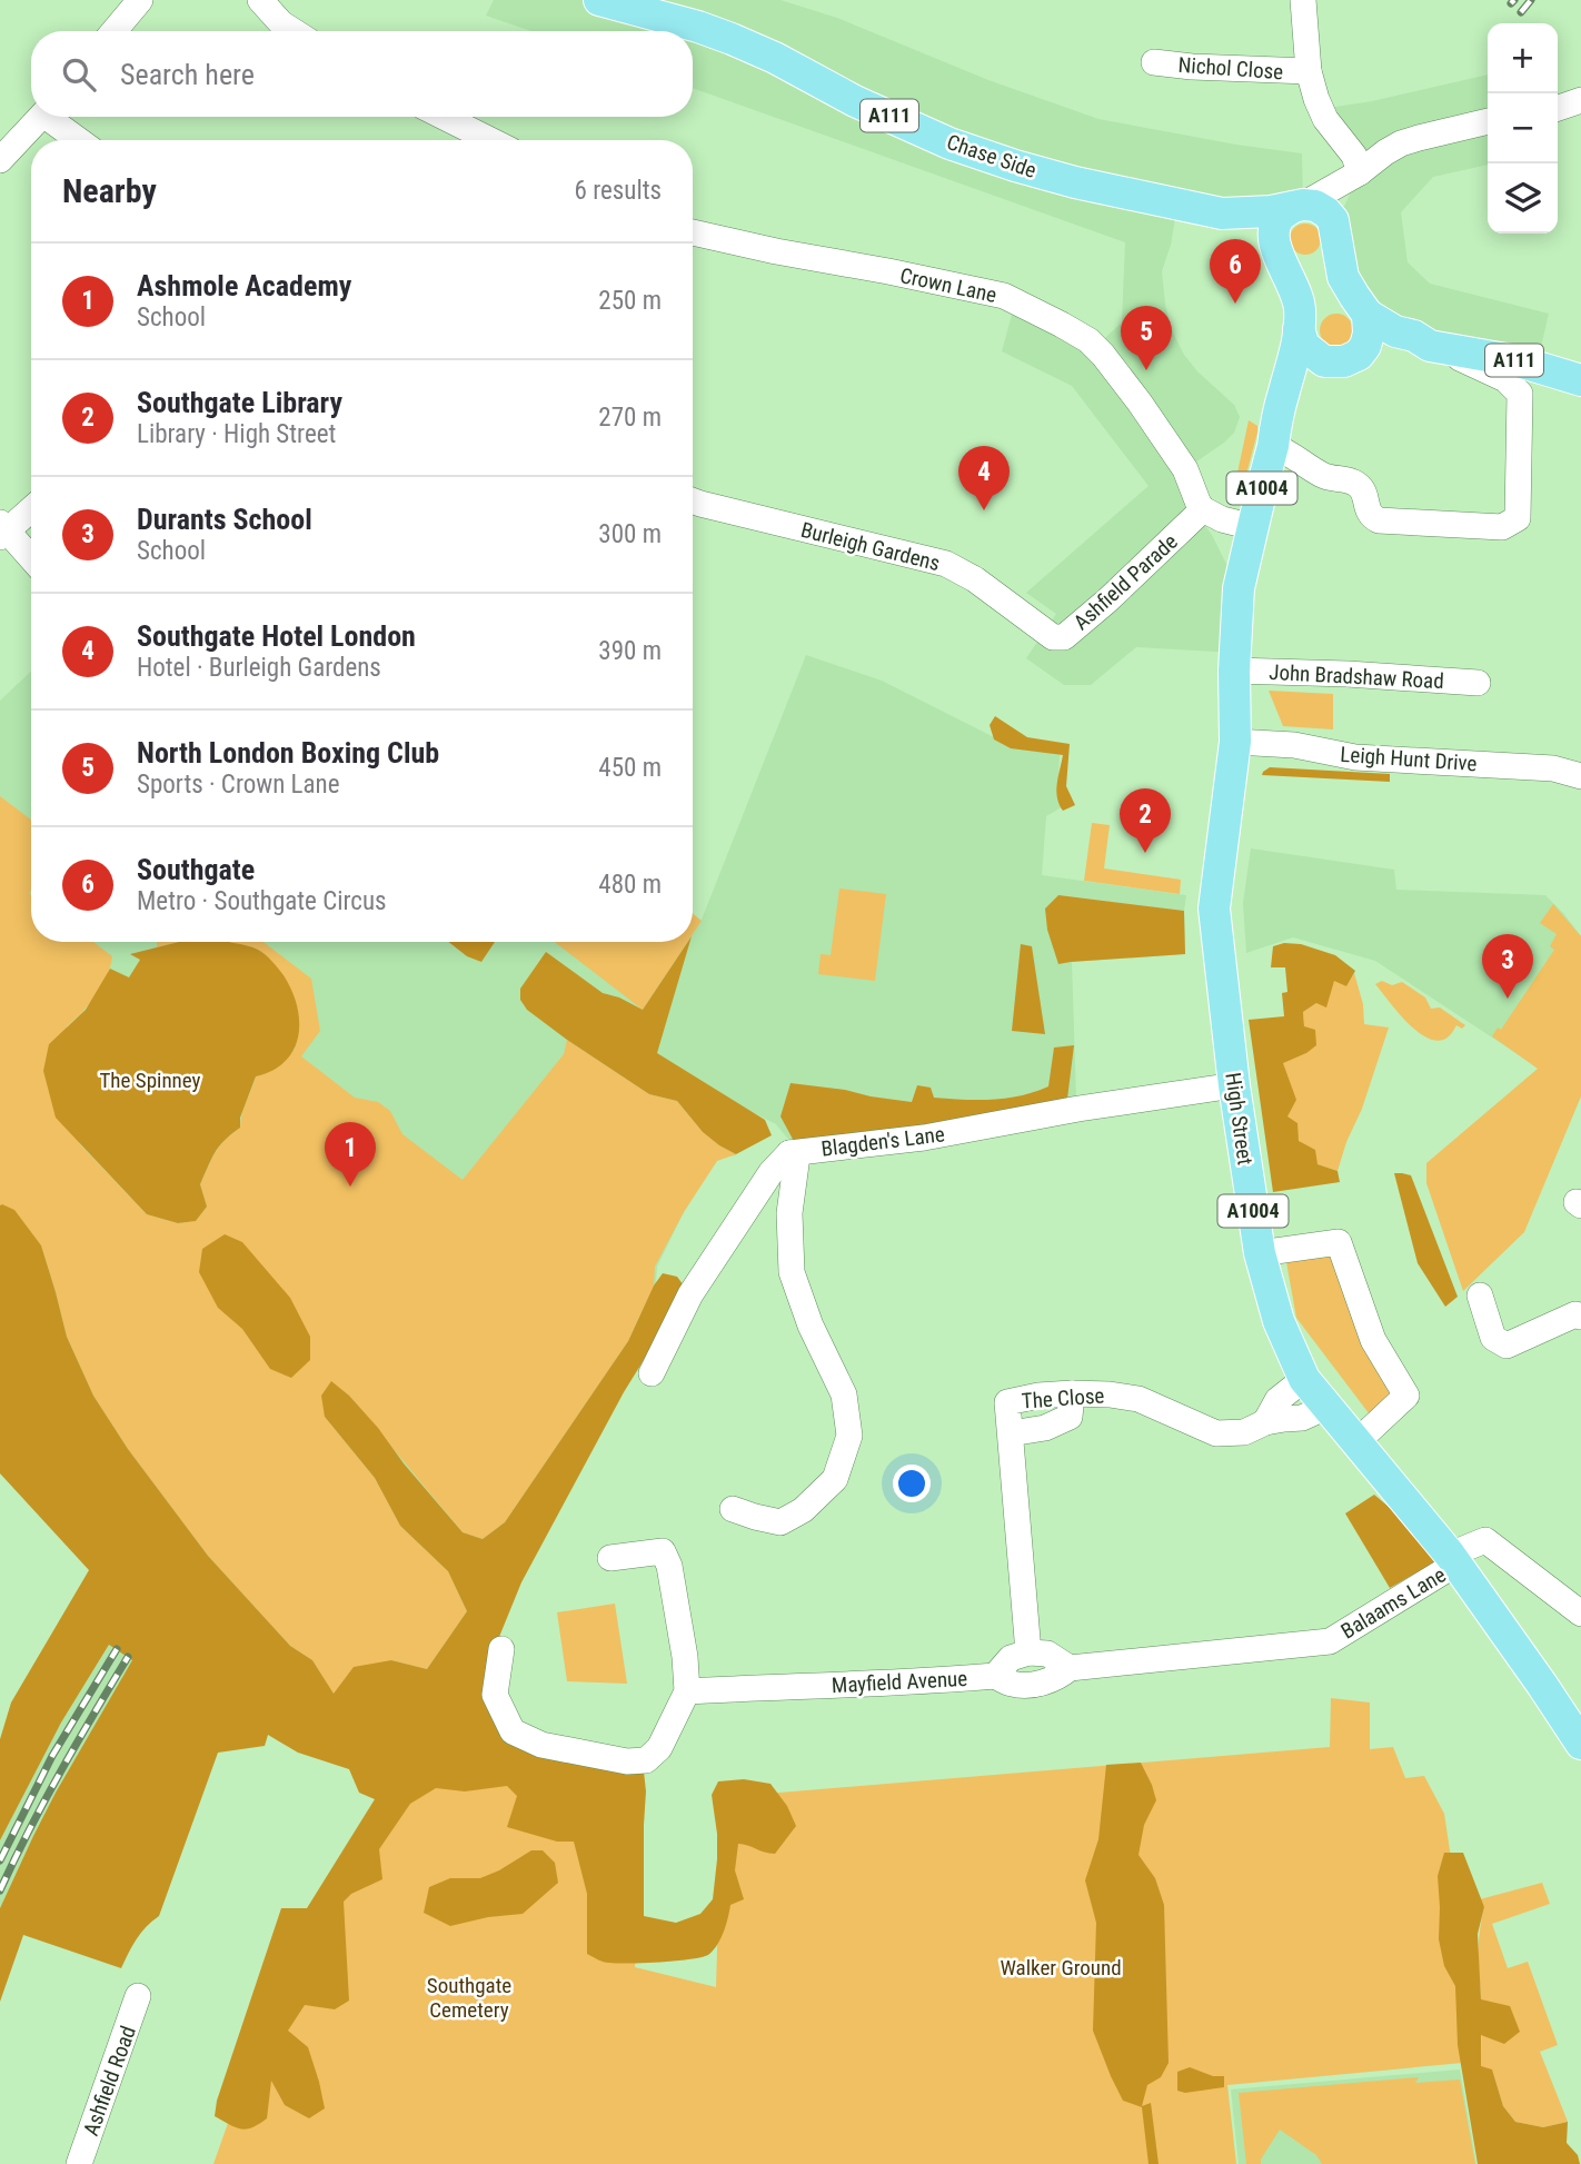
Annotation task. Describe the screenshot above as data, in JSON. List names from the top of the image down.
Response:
{
  "streets": {
    "main road": [
      "A111",
      "Chase Side",
      "A1004",
      "High Street"
    ],
    "street": [
      "Nichol Close",
      "Crown Lane",
      "Burleigh Gardens",
      "Ashfield Parade",
      "John Bradshaw Road",
      "Leigh Hunt Drive",
      "Blagden's Lane",
      "The Close",
      "Balaams Lane",
      "Mayfield Avenue",
      "Ashfield Road"
    ]
  },
  "crossings": [
    ["A111", "Chase Side"],
    ["A111", "High Street"],
    ["Crown Lane", "Ashfield Parade"],
    ["Burleigh Gardens", "Ashfield Parade"],
    ["John Bradshaw Road", "High Street"],
    ["Leigh Hunt Drive", "High Street"],
    ["High Street", "Blagden's Lane"],
    ["High Street", "The Close"],
    ["High Street", "Balaams Lane"],
    ["The Close", "Mayfield Avenue"]
  ],
  "parks": ["The Spinney", "Walker Ground", "Southgate Cemetery"],
  "page": {
    "map_buttons": ["+", "−"],
    "search": "Search here",
    "heading": ["Nearby", "6 results"],
    "pins": [
      "6",
      "5",
      "4",
      "2",
      "3",
      "1"
    ],
    "list": [
      {
        "mark": "1",
        "name": "Ashmole Academy",
        "note": "School",
        "value": "250 m"
      },
      {
        "mark": "2",
        "name": "Southgate Library",
        "note": "Library · High Street",
        "value": "270 m"
      },
      {
        "mark": "3",
        "name": "Durants School",
        "note": "School",
        "value": "300 m"
      },
      {
        "mark": "4",
        "name": "Southgate Hotel London",
        "note": "Hotel · Burleigh Gardens",
        "value": "390 m"
      },
      {
        "mark": "5",
        "name": "North London Boxing Club",
        "note": "Sports · Crown Lane",
        "value": "450 m"
      },
      {
        "mark": "6",
        "name": "Southgate",
        "note": "Metro · Southgate Circus",
        "value": "480 m"
      }
    ]
  }
}
